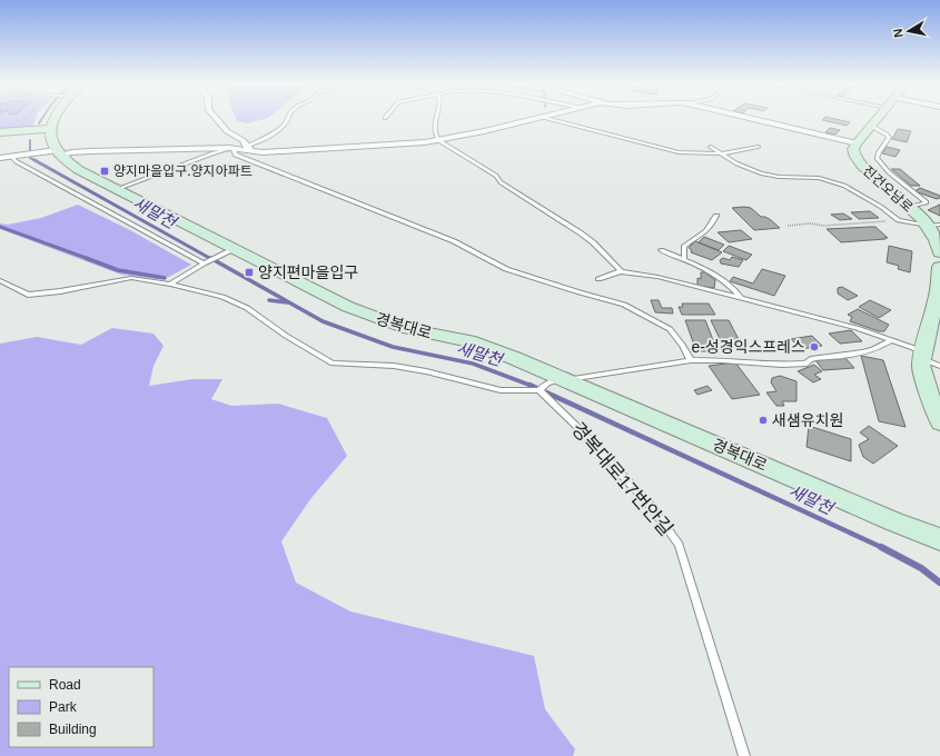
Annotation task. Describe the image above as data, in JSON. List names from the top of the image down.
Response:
{
  "streets": {
    "street": ["진건오남로", "경복대로"],
    "lane": ["경복대로17번안길"]
  },
  "water": ["새말천"],
  "places": {
    "transit": ["양지마을입구.양지아파트", "양지편마을입구"],
    "other": ["e-성경익스프레스", "새샘유치원"]
  },
  "legend": ["Road", "Park", "Building"],
  "north": "left"
}
